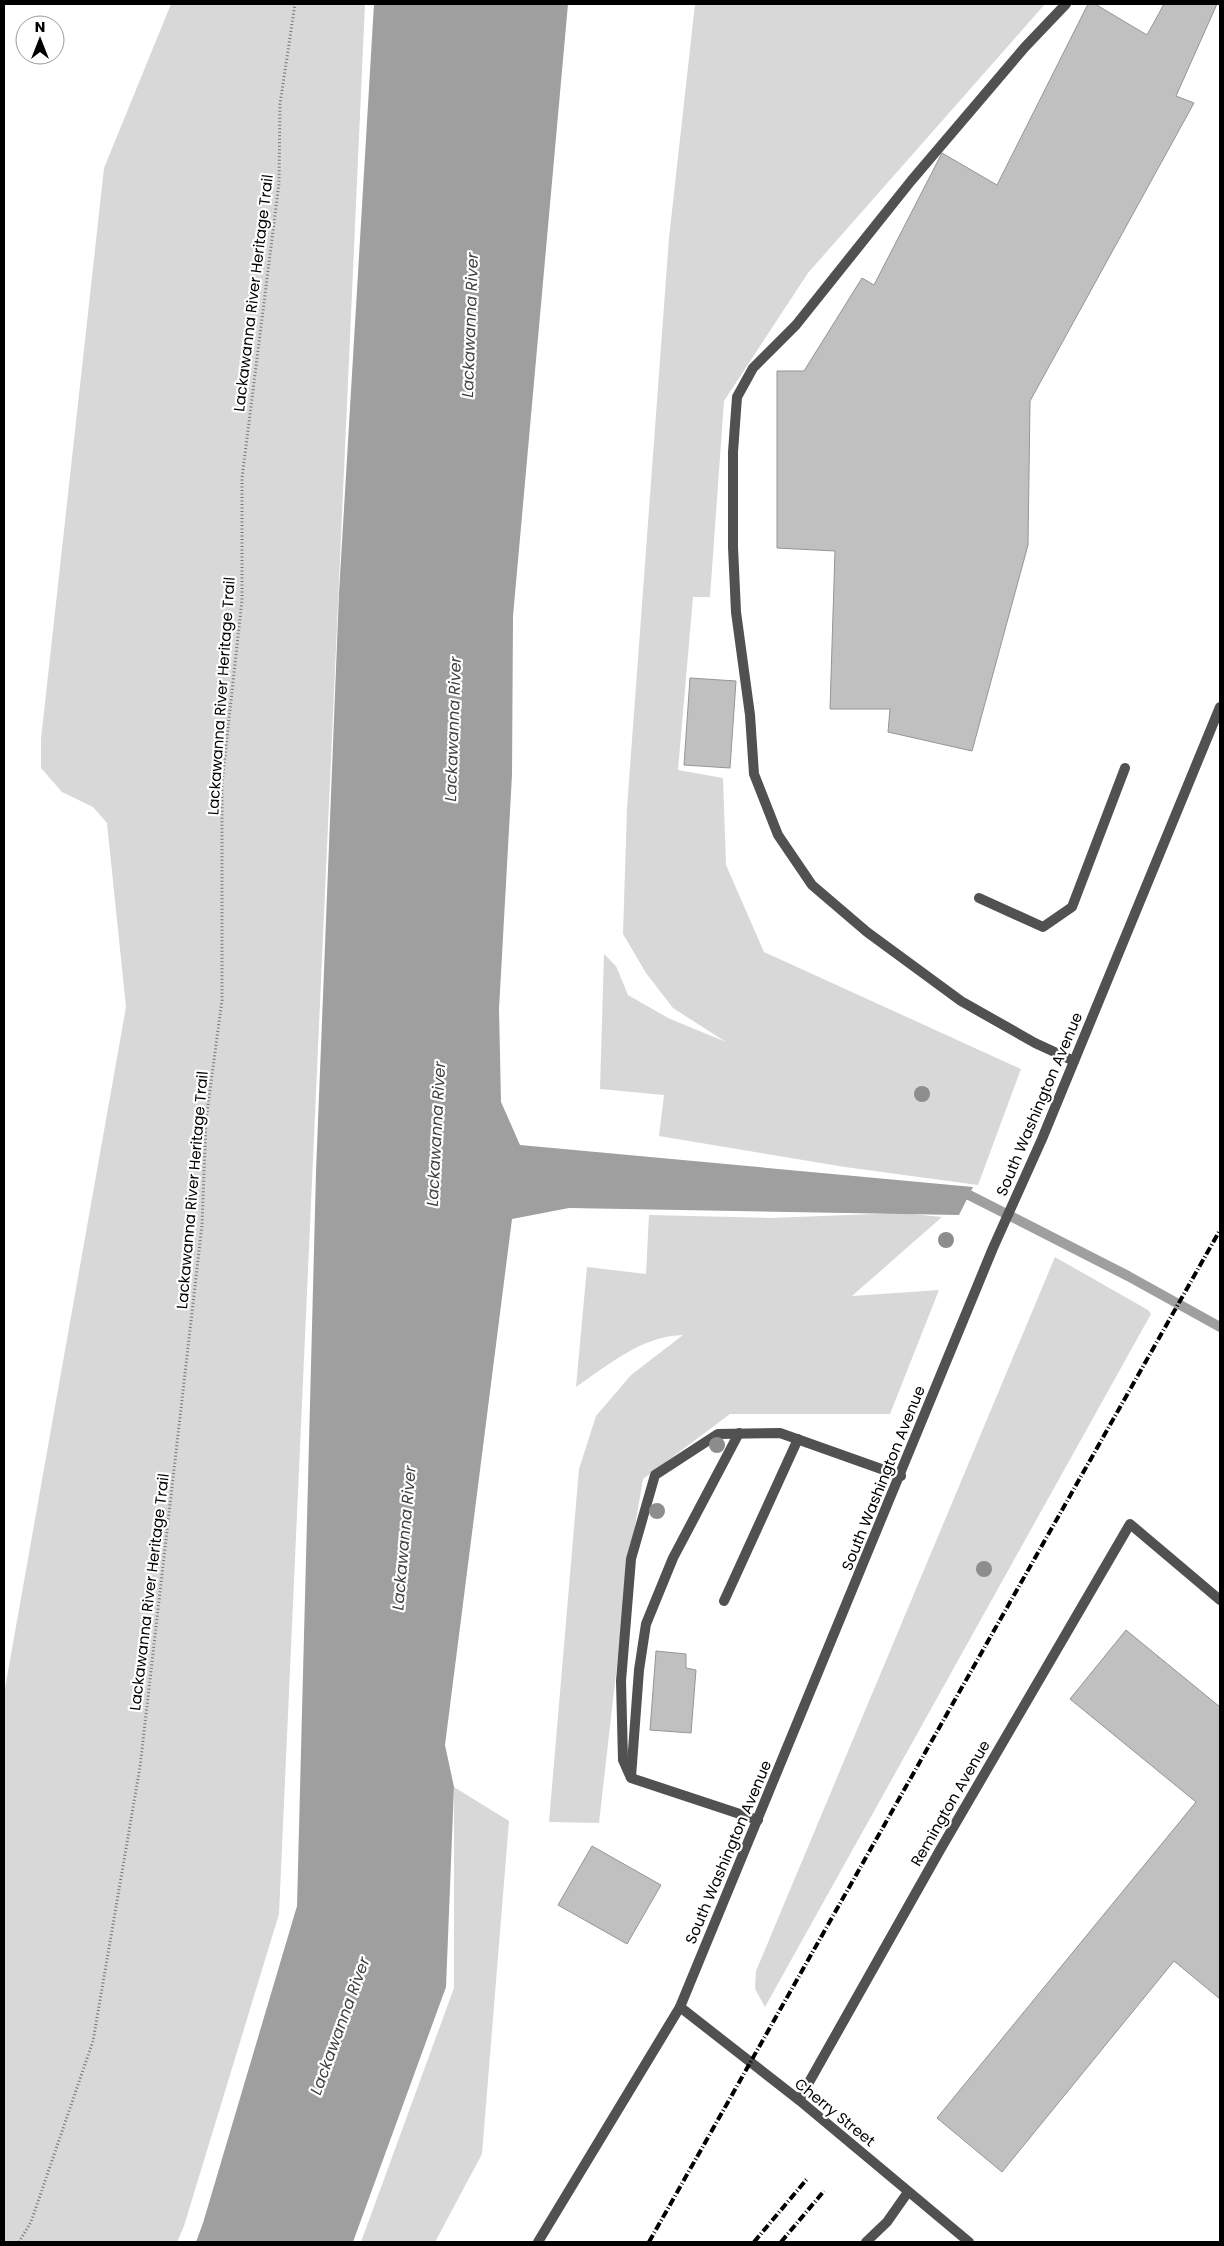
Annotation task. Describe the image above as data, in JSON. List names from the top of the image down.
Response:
{
  "streets": {
    "street": ["South Washington Avenue", "Remington Avenue", "Cherry Street"],
    "path": ["Lackawanna River Heritage Trail"]
  },
  "crossings": [
    ["South Washington Avenue", "Cherry Street"],
    ["Remington Avenue", "Cherry Street"]
  ],
  "water": ["Lackawanna River"],
  "north": "top"
}
